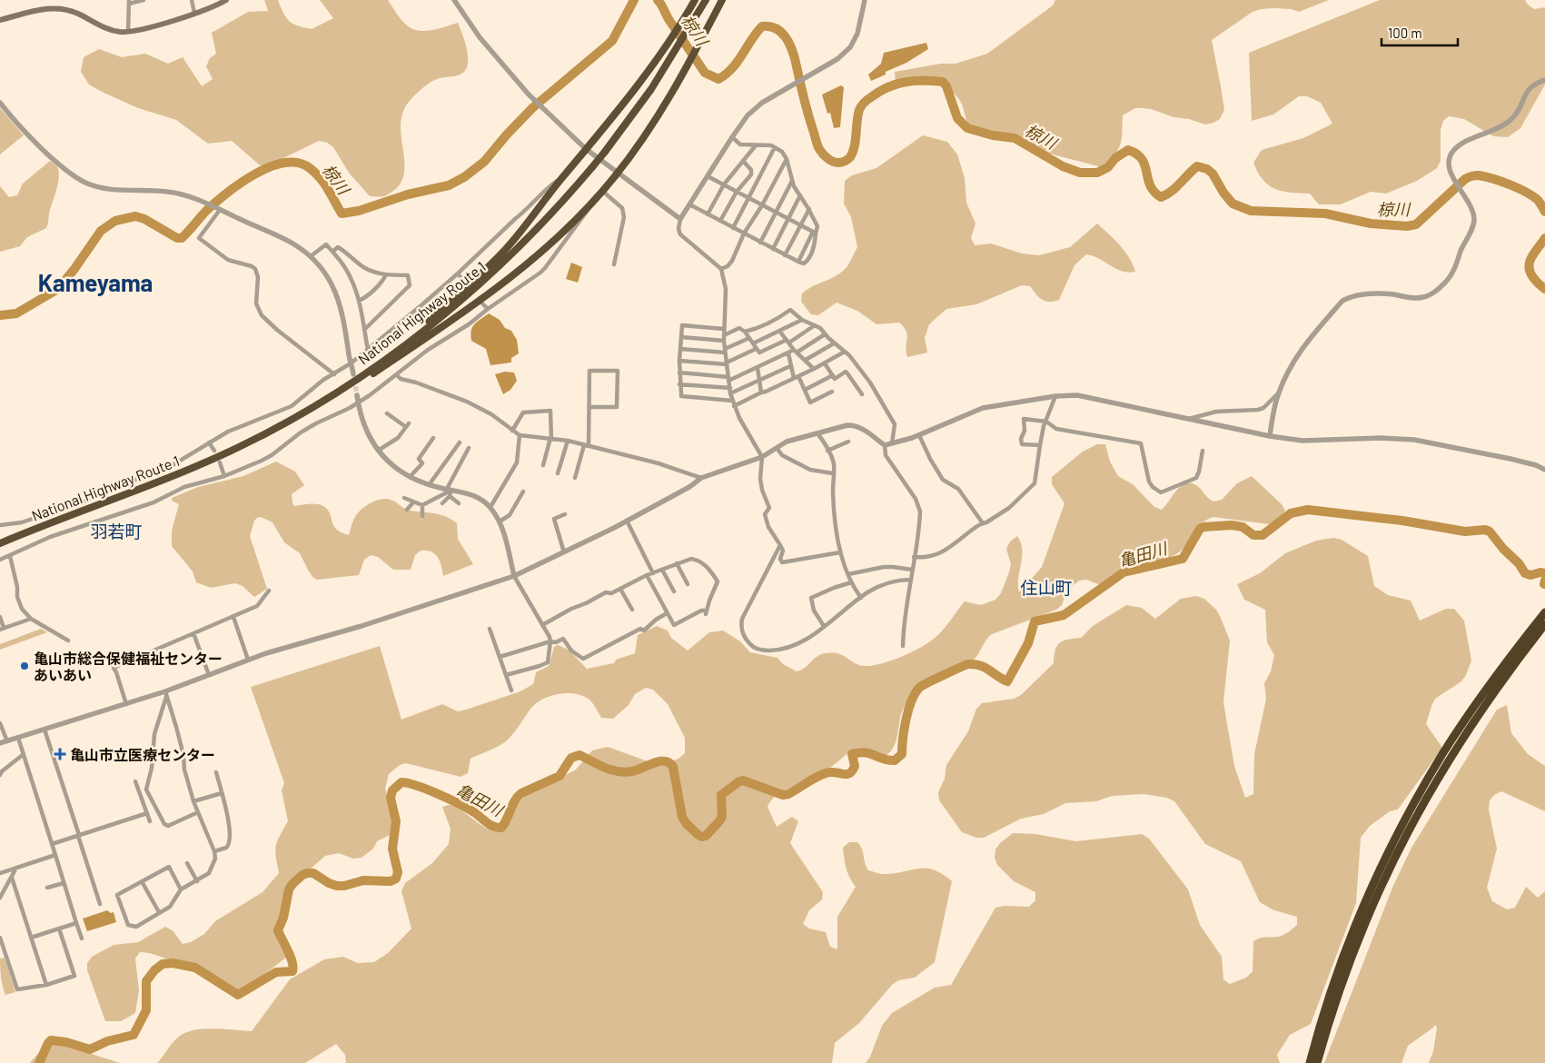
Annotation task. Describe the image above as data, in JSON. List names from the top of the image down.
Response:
{
  "streets": {
    "highway": ["National Highway Route 1"]
  },
  "districts": ["Kameyama", "羽若町", "住山町"],
  "water": ["椋川", "亀田川"],
  "places": {
    "other": ["亀山市総合保健福祉センター あいあい"],
    "health": ["亀山市立医療センター"]
  },
  "scale_bar": "100 m"
}
